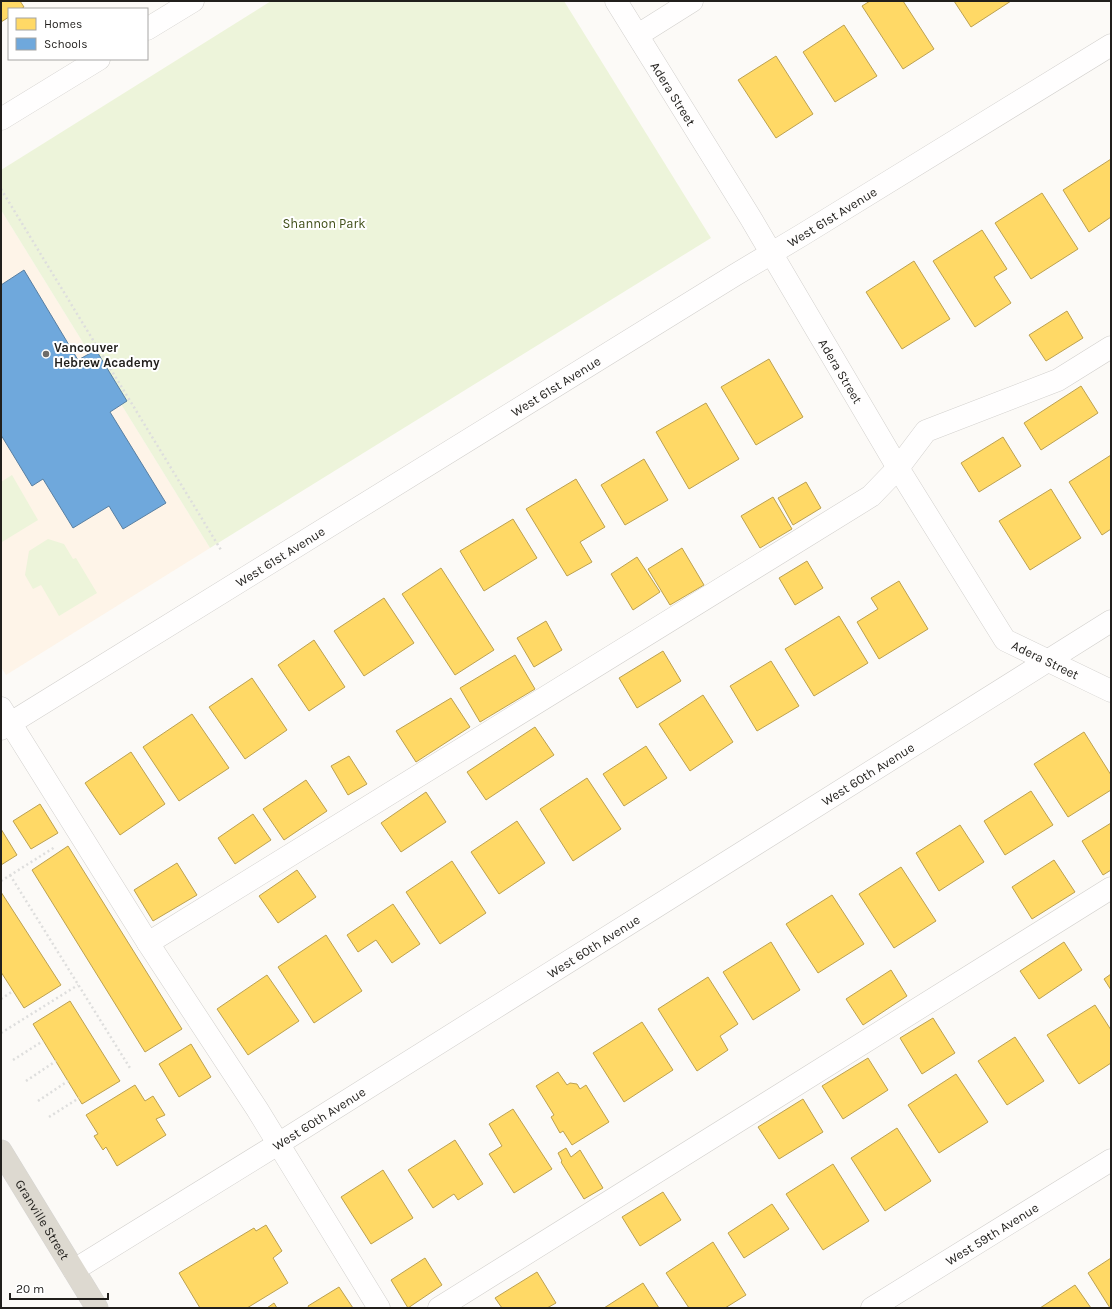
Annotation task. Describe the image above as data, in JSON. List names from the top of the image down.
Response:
{
  "streets": {
    "highway": ["Granville Street"],
    "street": [
      "Adera Street",
      "West 61st Avenue",
      "West 60th Avenue",
      "West 59th Avenue"
    ]
  },
  "crossings": [
    ["Adera Street", "West 61st Avenue"],
    ["Adera Street", "West 60th Avenue"],
    ["West 60th Avenue", "Granville Street"]
  ],
  "parks": ["Shannon Park"],
  "places": ["Vancouver Hebrew Academy"],
  "legend": ["Homes", "Schools"],
  "scale_bar": "20 m"
}
